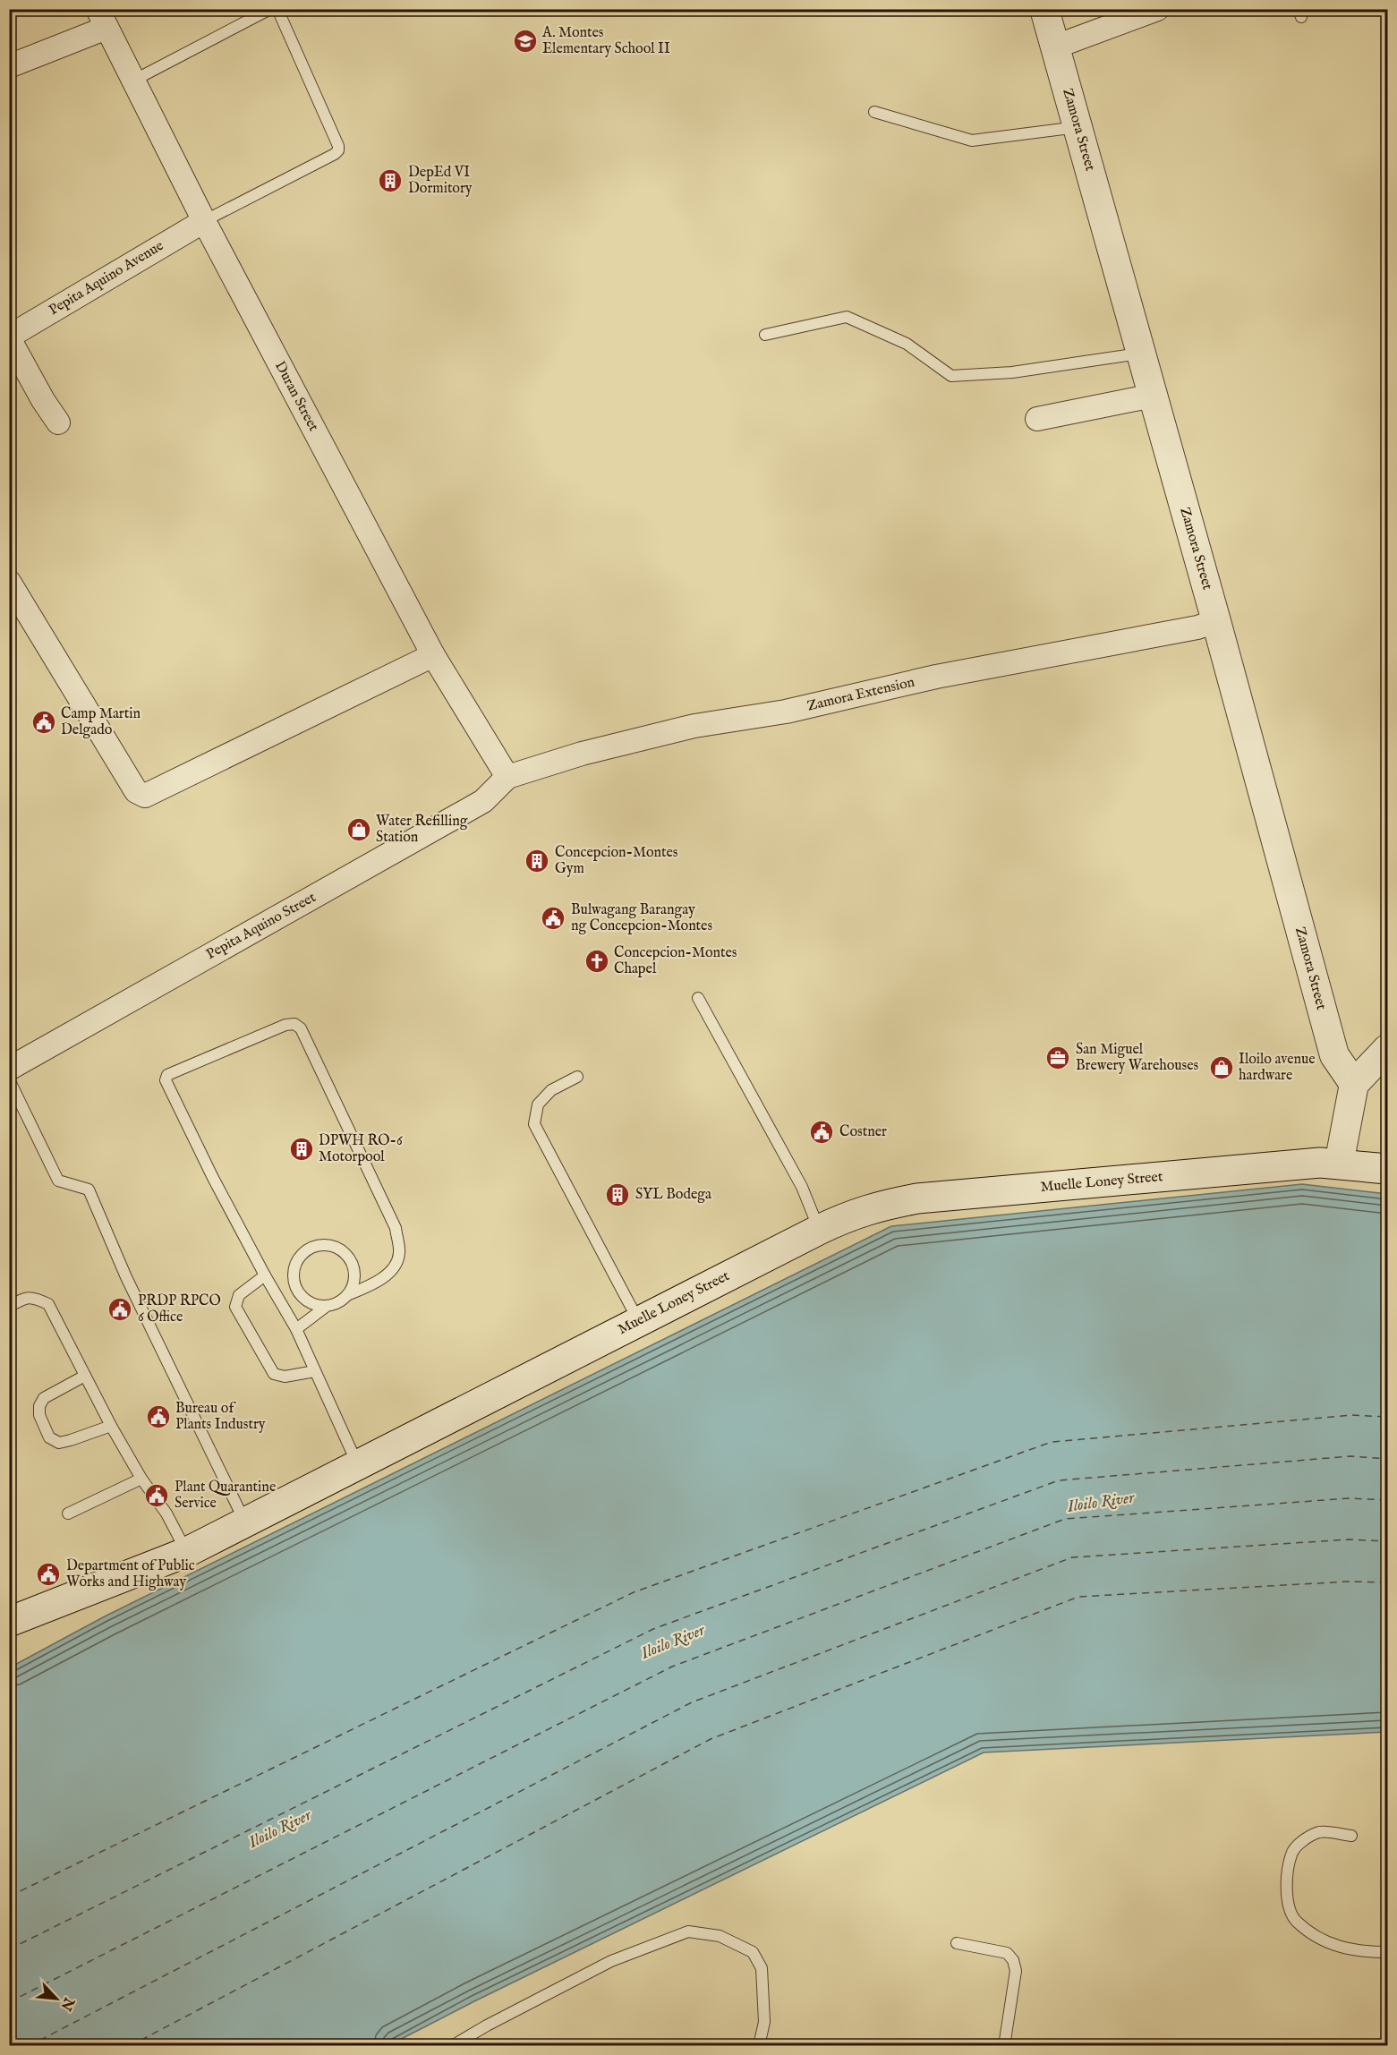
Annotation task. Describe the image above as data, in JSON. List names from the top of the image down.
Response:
{
  "streets": {
    "main road": ["Muelle Loney Street"],
    "street": [
      "Zamora Street",
      "Pepita Aquino Avenue",
      "Duran Street",
      "Zamora Extension",
      "Pepita Aquino Street"
    ]
  },
  "crossings": [
    ["Zamora Street", "Zamora Extension"],
    ["Pepita Aquino Avenue", "Duran Street"],
    ["Duran Street", "Zamora Extension"],
    ["Duran Street", "Pepita Aquino Street"],
    ["Zamora Extension", "Pepita Aquino Street"]
  ],
  "water": ["Iloilo River"],
  "places": {
    "school or university": ["A. Montes Elementary School II"],
    "building": [
      "DepEd VI Dormitory",
      "Concepcion-Montes Gym",
      "DPWH RO-6 Motorpool",
      "SYL Bodega"
    ],
    "public building": [
      "Camp Martin Delgado",
      "Bulwagang Barangay ng Concepcion-Montes",
      "Costner",
      "PRDP RPCO 6 Office",
      "Bureau of Plants Industry",
      "Plant Quarantine Service",
      "Department of Public Works and Highway"
    ],
    "shop": ["Water Refilling Station", "Iloilo avenue hardware"],
    "church": ["Concepcion-Montes Chapel"],
    "office": ["San Miguel Brewery Warehouses"]
  },
  "north": "bottom right"
}
